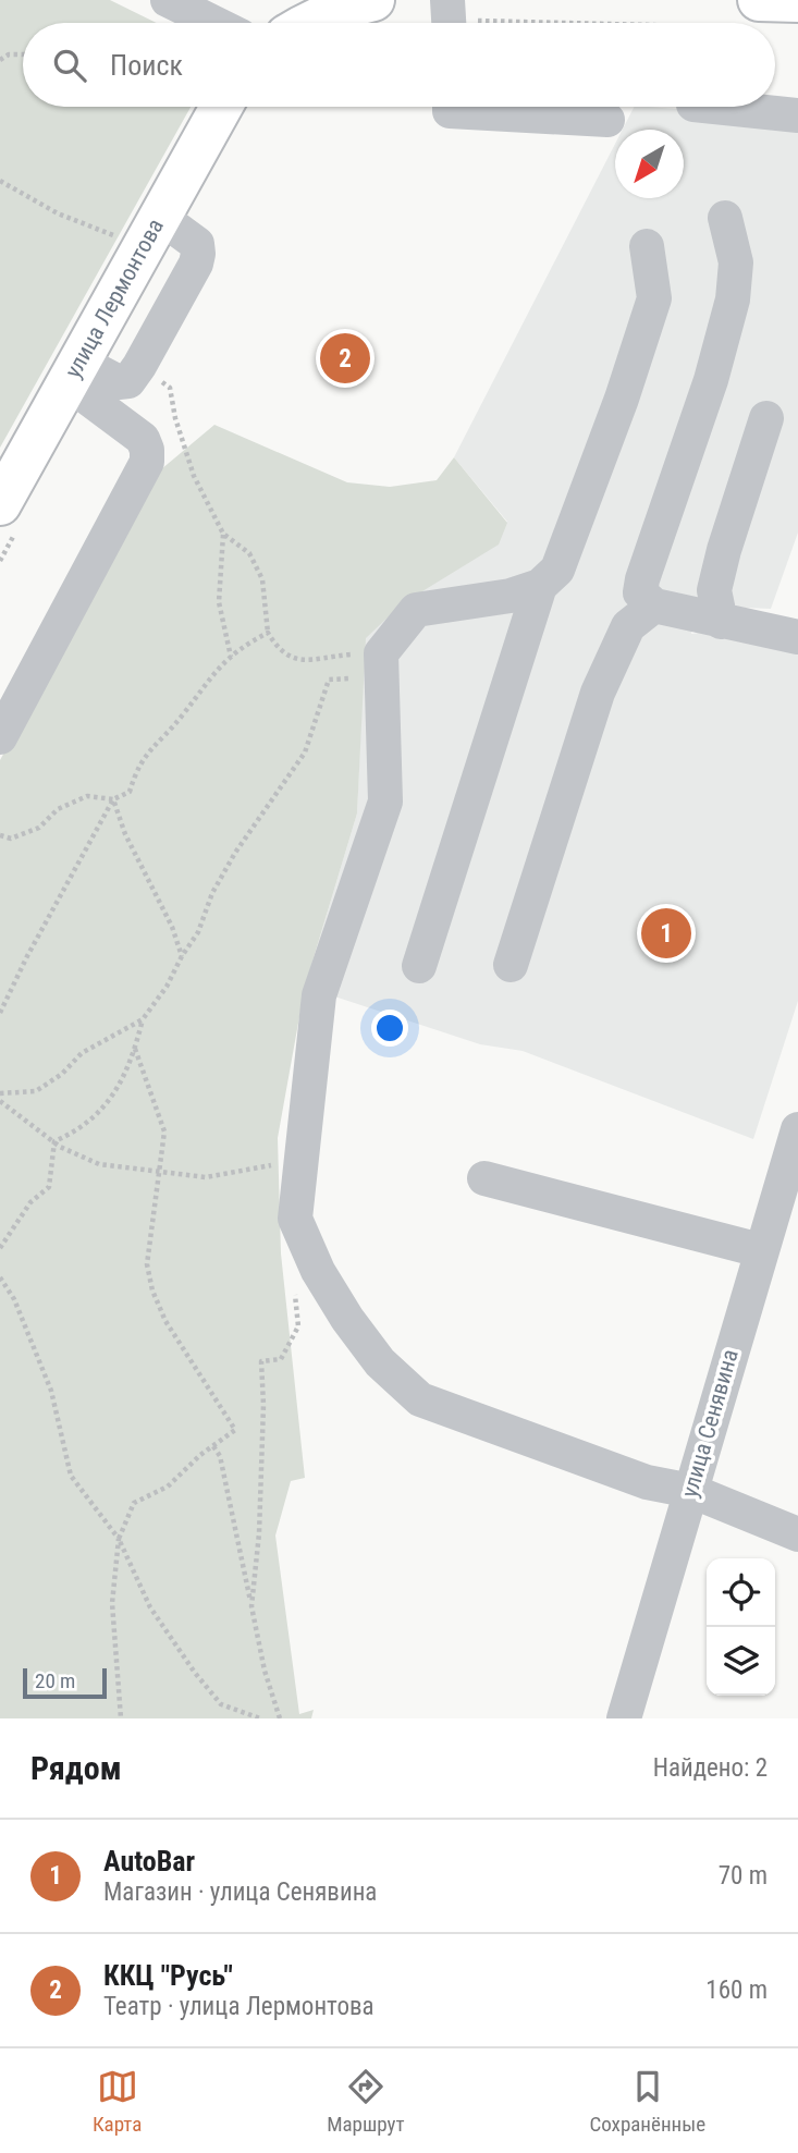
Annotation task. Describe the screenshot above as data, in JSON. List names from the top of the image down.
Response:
{
  "streets": {
    "main road": ["улица Лермонтова"],
    "street": ["улица Сенявина"]
  },
  "scale_bar": "20 m",
  "north": "bottom left",
  "page": {
    "search": "Поиск",
    "pins": ["2", "1"],
    "scale": "20 m",
    "heading": ["Рядом", "Найдено: 2"],
    "list": [
      {
        "mark": "1",
        "name": "AutoBar",
        "note": "Магазин · улица Сенявина",
        "value": "70 m"
      },
      {
        "mark": "2",
        "name": "ККЦ \"Русь\"",
        "note": "Театр · улица Лермонтова",
        "value": "160 m"
      }
    ],
    "nav": ["Карта", "Маршрут", "Сохранённые"]
  }
}
